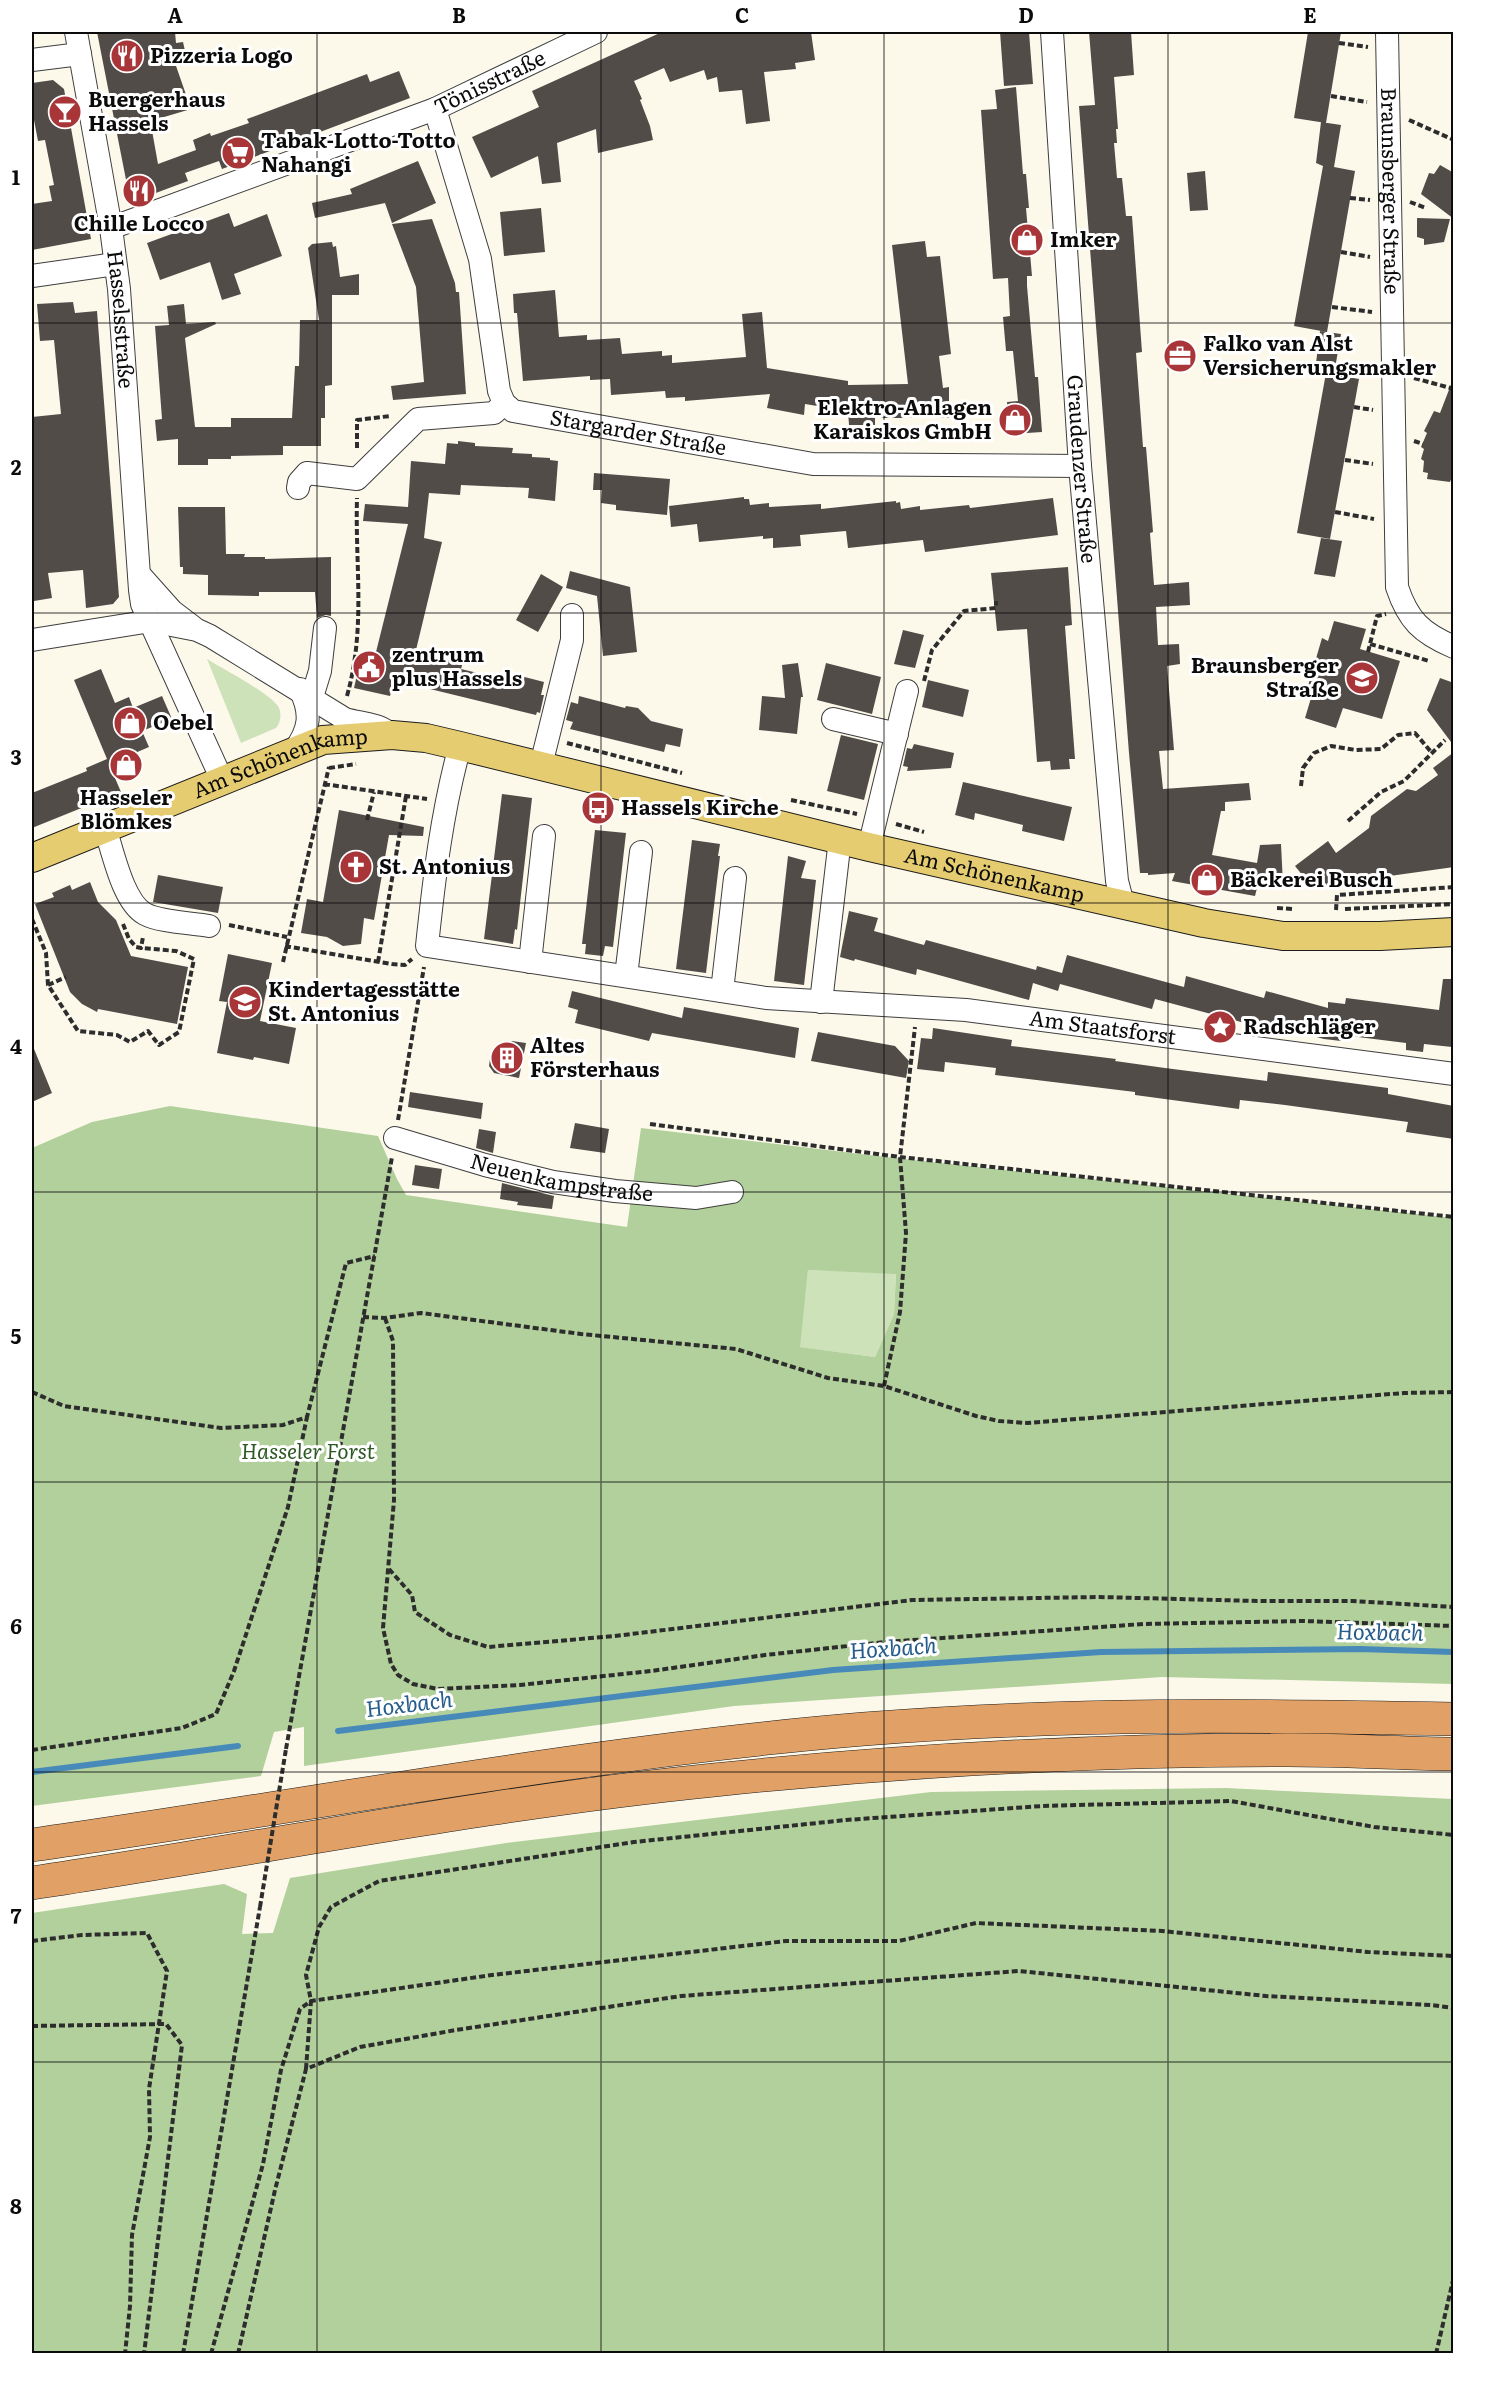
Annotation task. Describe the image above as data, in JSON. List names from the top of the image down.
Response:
{
  "streets": {
    "main road": ["Am Schönenkamp"],
    "street": [
      "Tönisstraße",
      "Braunsberger Straße",
      "Hasselsstraße",
      "Stargarder Straße",
      "Graudenzer Straße",
      "Am Staatsforst",
      "Neuenkampstraße"
    ]
  },
  "crossings": [
    ["Tönisstraße", "Hasselsstraße"],
    ["Hasselsstraße", "Am Schönenkamp"],
    ["Stargarder Straße", "Graudenzer Straße"],
    ["Graudenzer Straße", "Am Schönenkamp"]
  ],
  "water": ["Hoxbach"],
  "parks": ["Hasseler Forst"],
  "places": {
    "restaurant": ["Pizzeria Logo", "Chille Locco"],
    "bar": ["Buergerhaus Hassels"],
    "supermarket": ["Tabak-Lotto-Totto Nahangi"],
    "shop": [
      "Imker",
      "Elektro-Anlagen Karaiskos GmbH",
      "Oebel",
      "Hasseler Blömkes",
      "Bäckerei Busch"
    ],
    "office": ["Falko van Alst Versicherungsmakler"],
    "public building": ["zentrum plus Hassels"],
    "school or university": ["Braunsberger Straße", "Kindertagesstätte St. Antonius"],
    "bus stop": ["Hassels Kirche"],
    "church": ["St. Antonius"],
    "place": ["Radschläger"],
    "building": ["Altes Försterhaus"]
  },
  "grid": {
    "columns": [
      "A",
      "B",
      "C",
      "D",
      "E"
    ],
    "rows": [
      "1",
      "2",
      "3",
      "4",
      "5",
      "6",
      "7",
      "8"
    ]
  }
}
